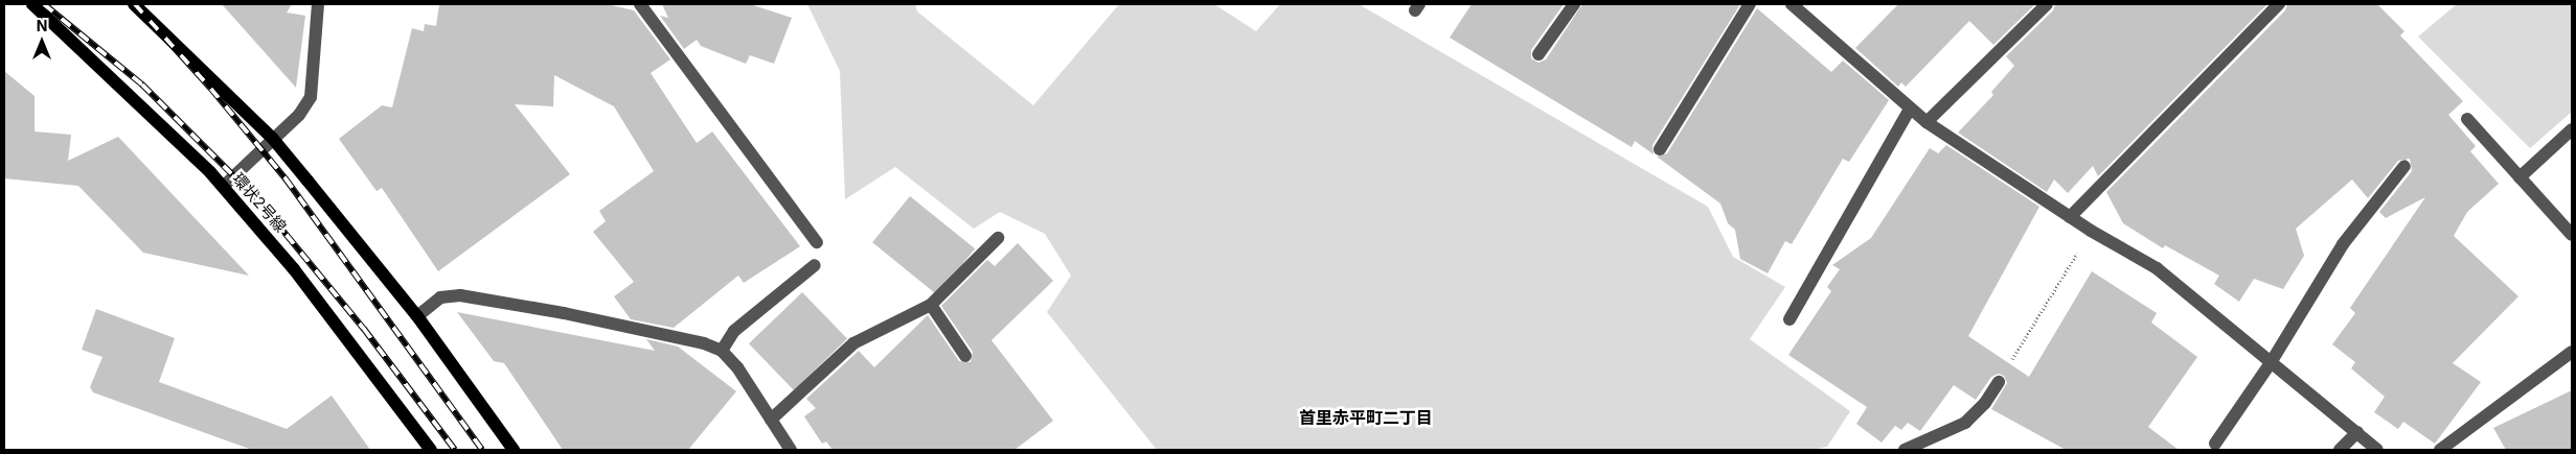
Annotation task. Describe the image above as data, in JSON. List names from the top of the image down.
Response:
{
  "streets": {
    "main road": ["環状2号線"]
  },
  "districts": ["首里赤平町二丁目"],
  "north": "top"
}
